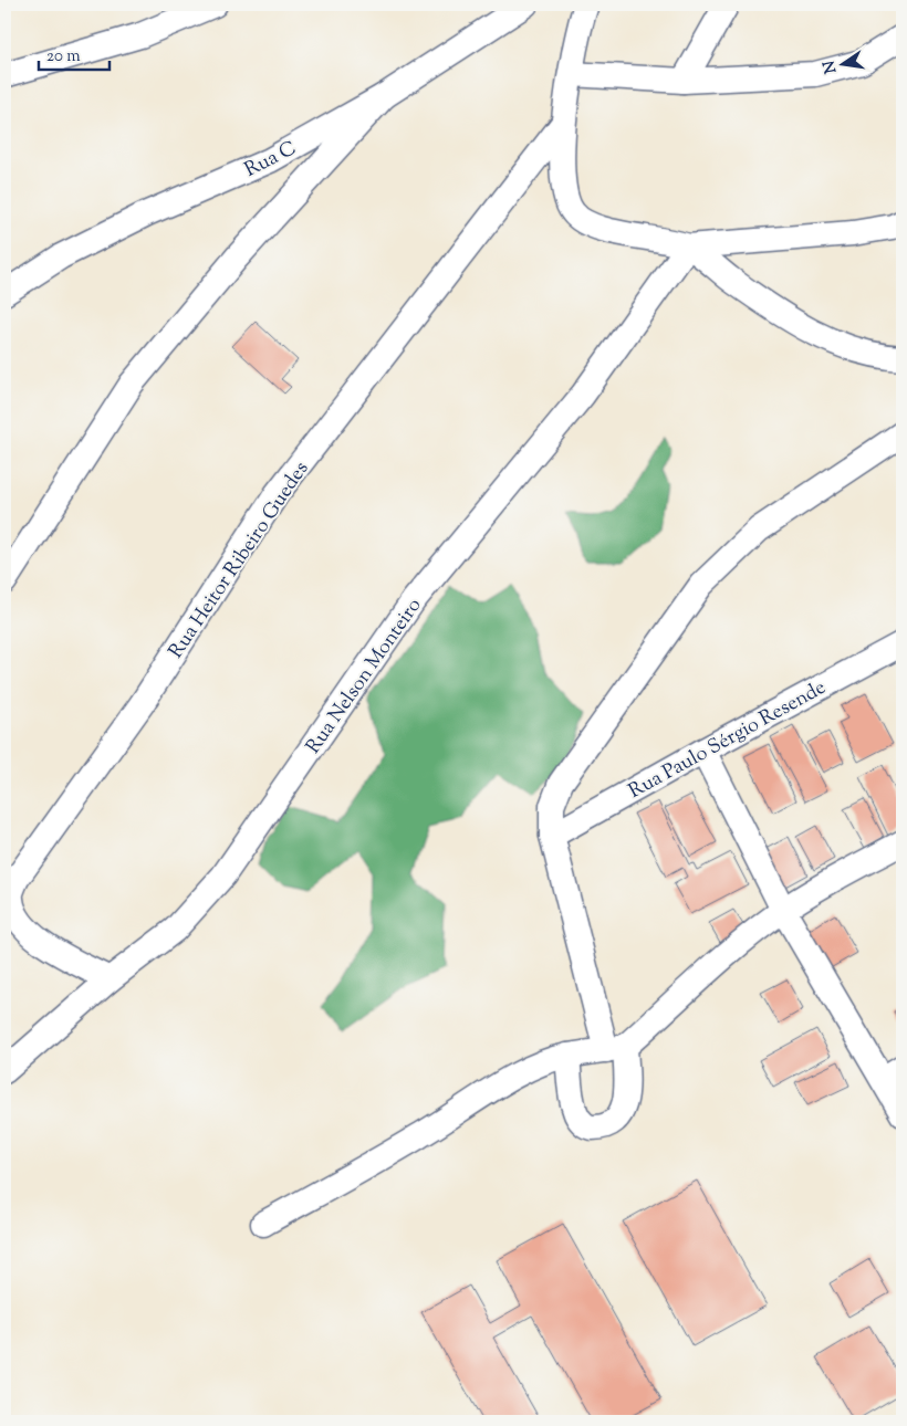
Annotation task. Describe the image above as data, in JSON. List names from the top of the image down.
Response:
{
  "streets": {
    "street": [
      "Rua C",
      "Rua Heitor Ribeiro Guedes",
      "Rua Nelson Monteiro",
      "Rua Paulo Sérgio Resende"
    ]
  },
  "crossings": [
    ["Rua Heitor Ribeiro Guedes", "Rua Nelson Monteiro"]
  ],
  "scale_bar": "20 m",
  "north": "left"
}
